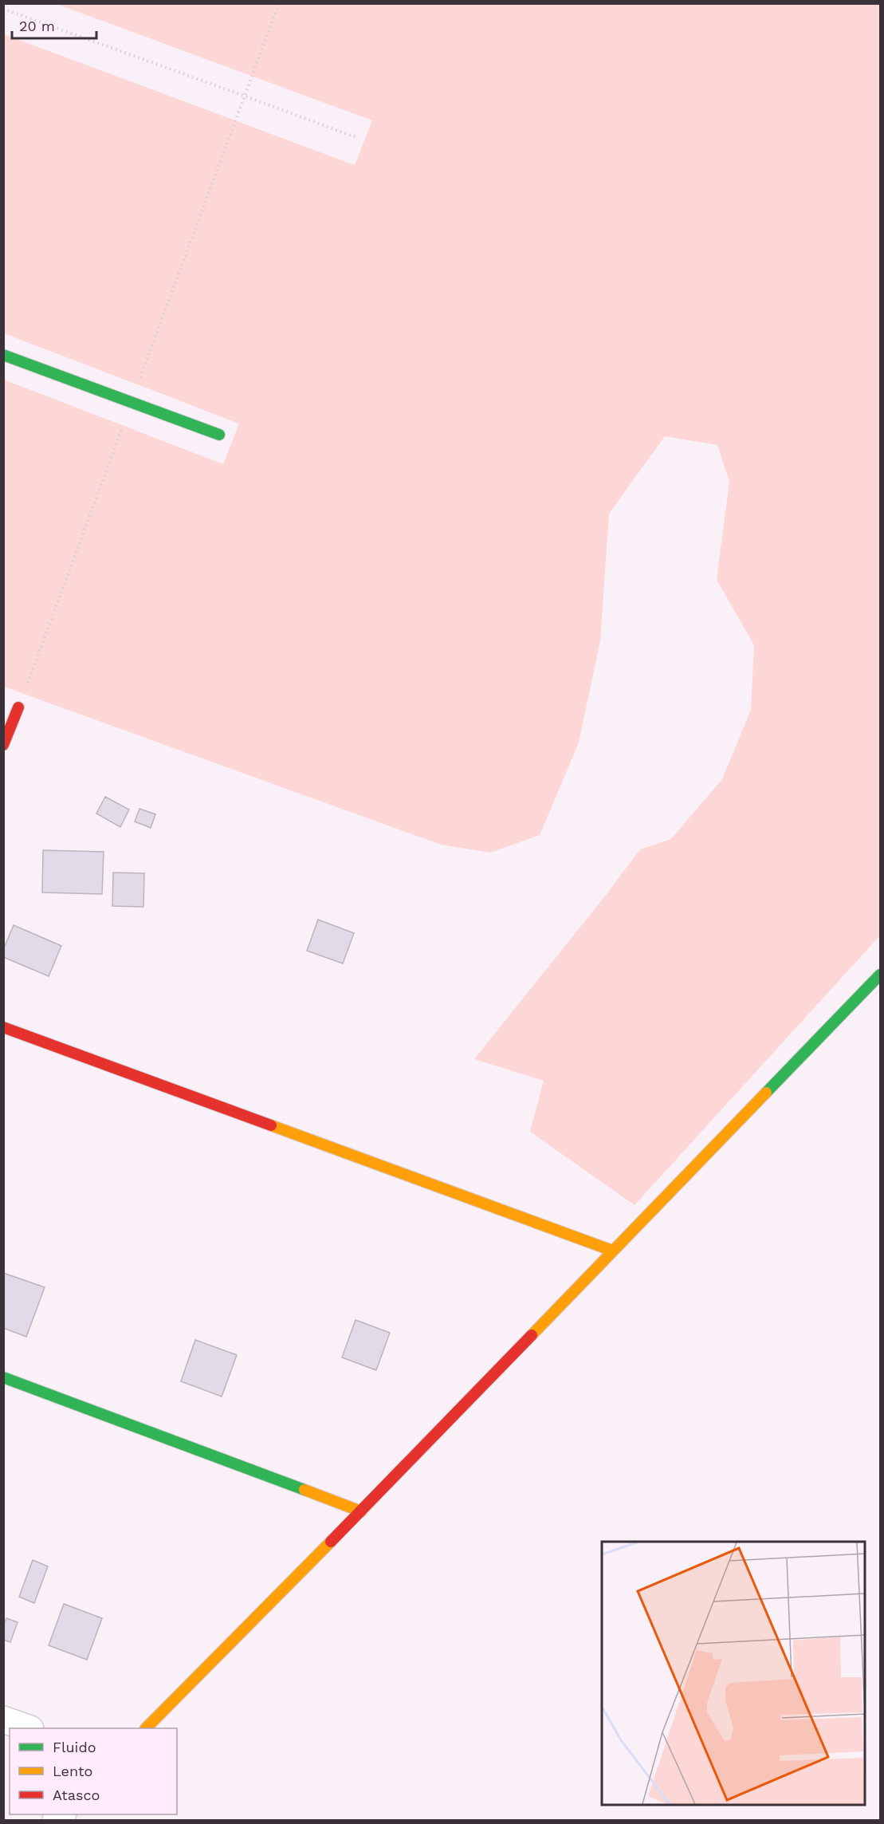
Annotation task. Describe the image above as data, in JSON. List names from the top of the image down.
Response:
{
  "legend": ["Fluido", "Lento", "Atasco"],
  "scale_bar": "20 m"
}
